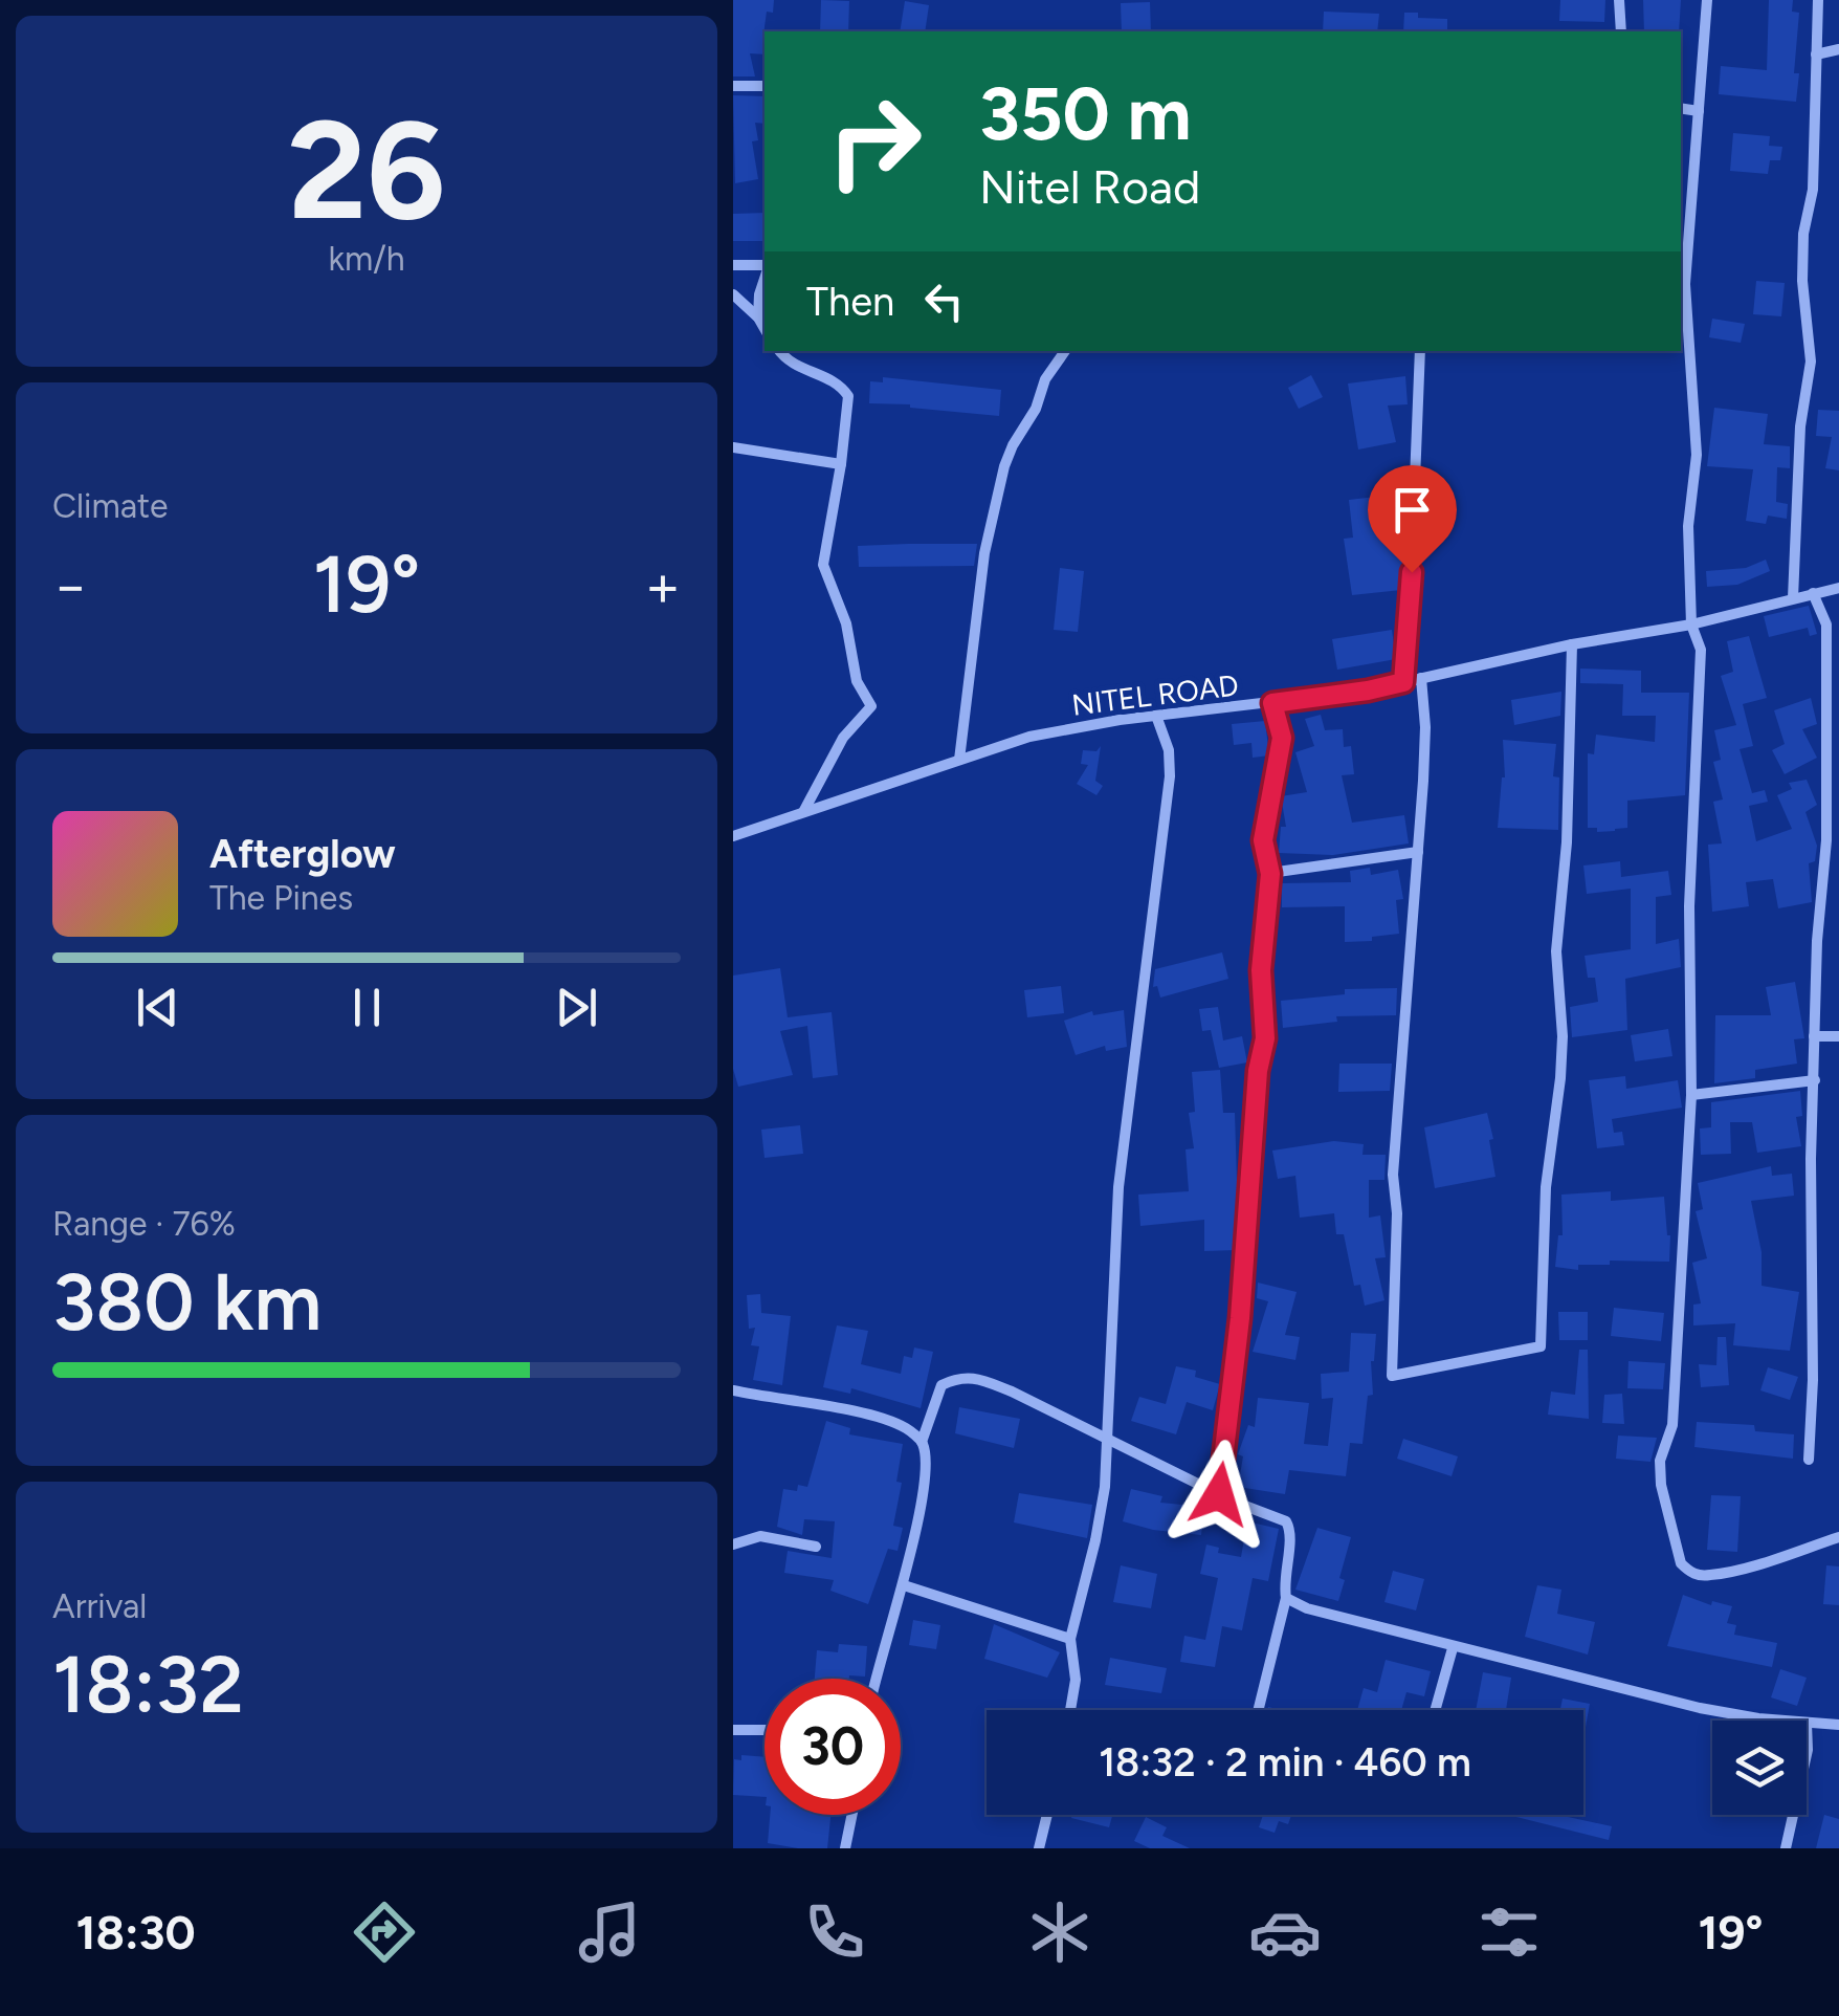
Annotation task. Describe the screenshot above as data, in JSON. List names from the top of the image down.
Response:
{
  "streets": {
    "street": ["NITEL ROAD"]
  },
  "page": {
    "tile": [
      ["26", "km/h"],
      "Climate",
      ["Range · 76%", "380 km"],
      ["Arrival", "18:32"]
    ],
    "turn": ["350 m", "Nitel Road"],
    "then": "Then",
    "heat": ["−", "19°", "+"],
    "song": ["Afterglow", "The Pines"],
    "limit": "30",
    "trip": "18:32 · 2 min · 460 m",
    "tabs": ["18:30", "19°"]
  }
}
